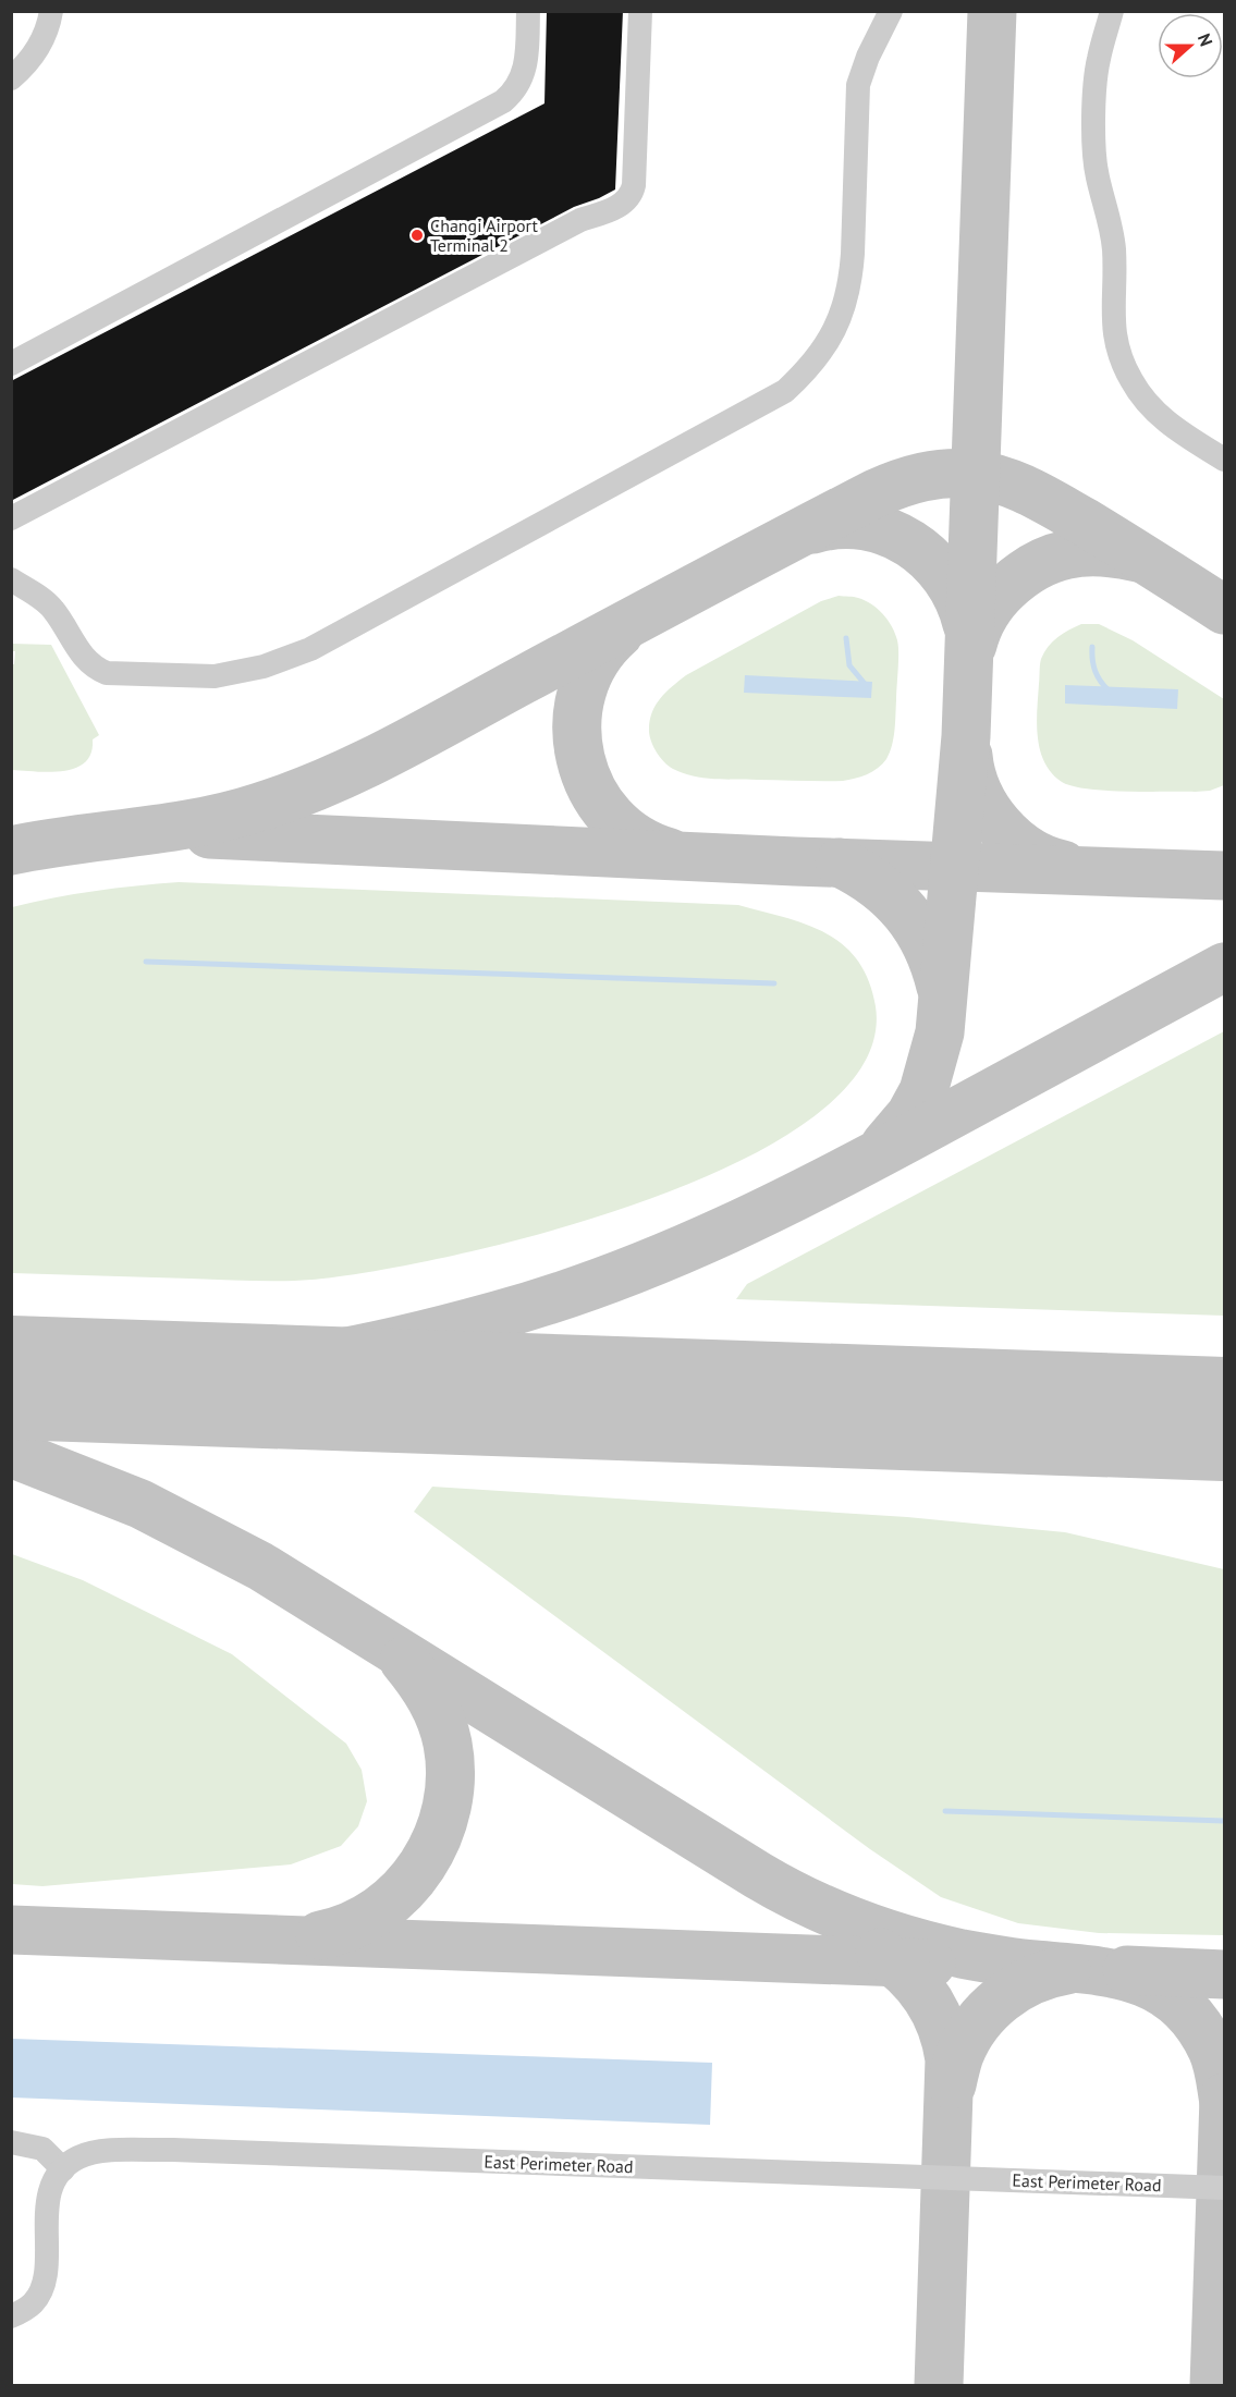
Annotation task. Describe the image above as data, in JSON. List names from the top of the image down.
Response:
{
  "streets": {
    "lane": ["East Perimeter Road"]
  },
  "places": ["Changi Airport Terminal 2"],
  "north": "right"
}
